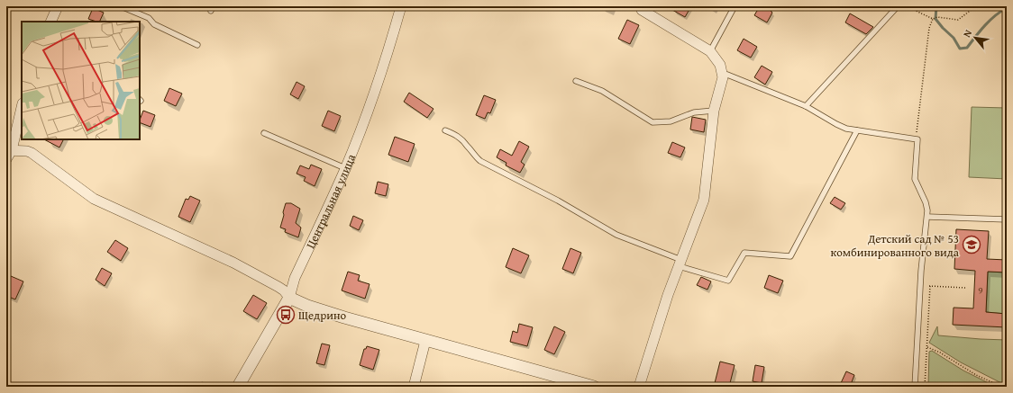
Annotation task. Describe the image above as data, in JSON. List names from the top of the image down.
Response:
{
  "streets": {
    "street": ["Центральная улица"]
  },
  "places": {
    "school or university": ["Детский сад № 53 комбинированного вида"],
    "bus stop": ["Щедрино"]
  },
  "house_numbers": ["9"],
  "north": "top left"
}
